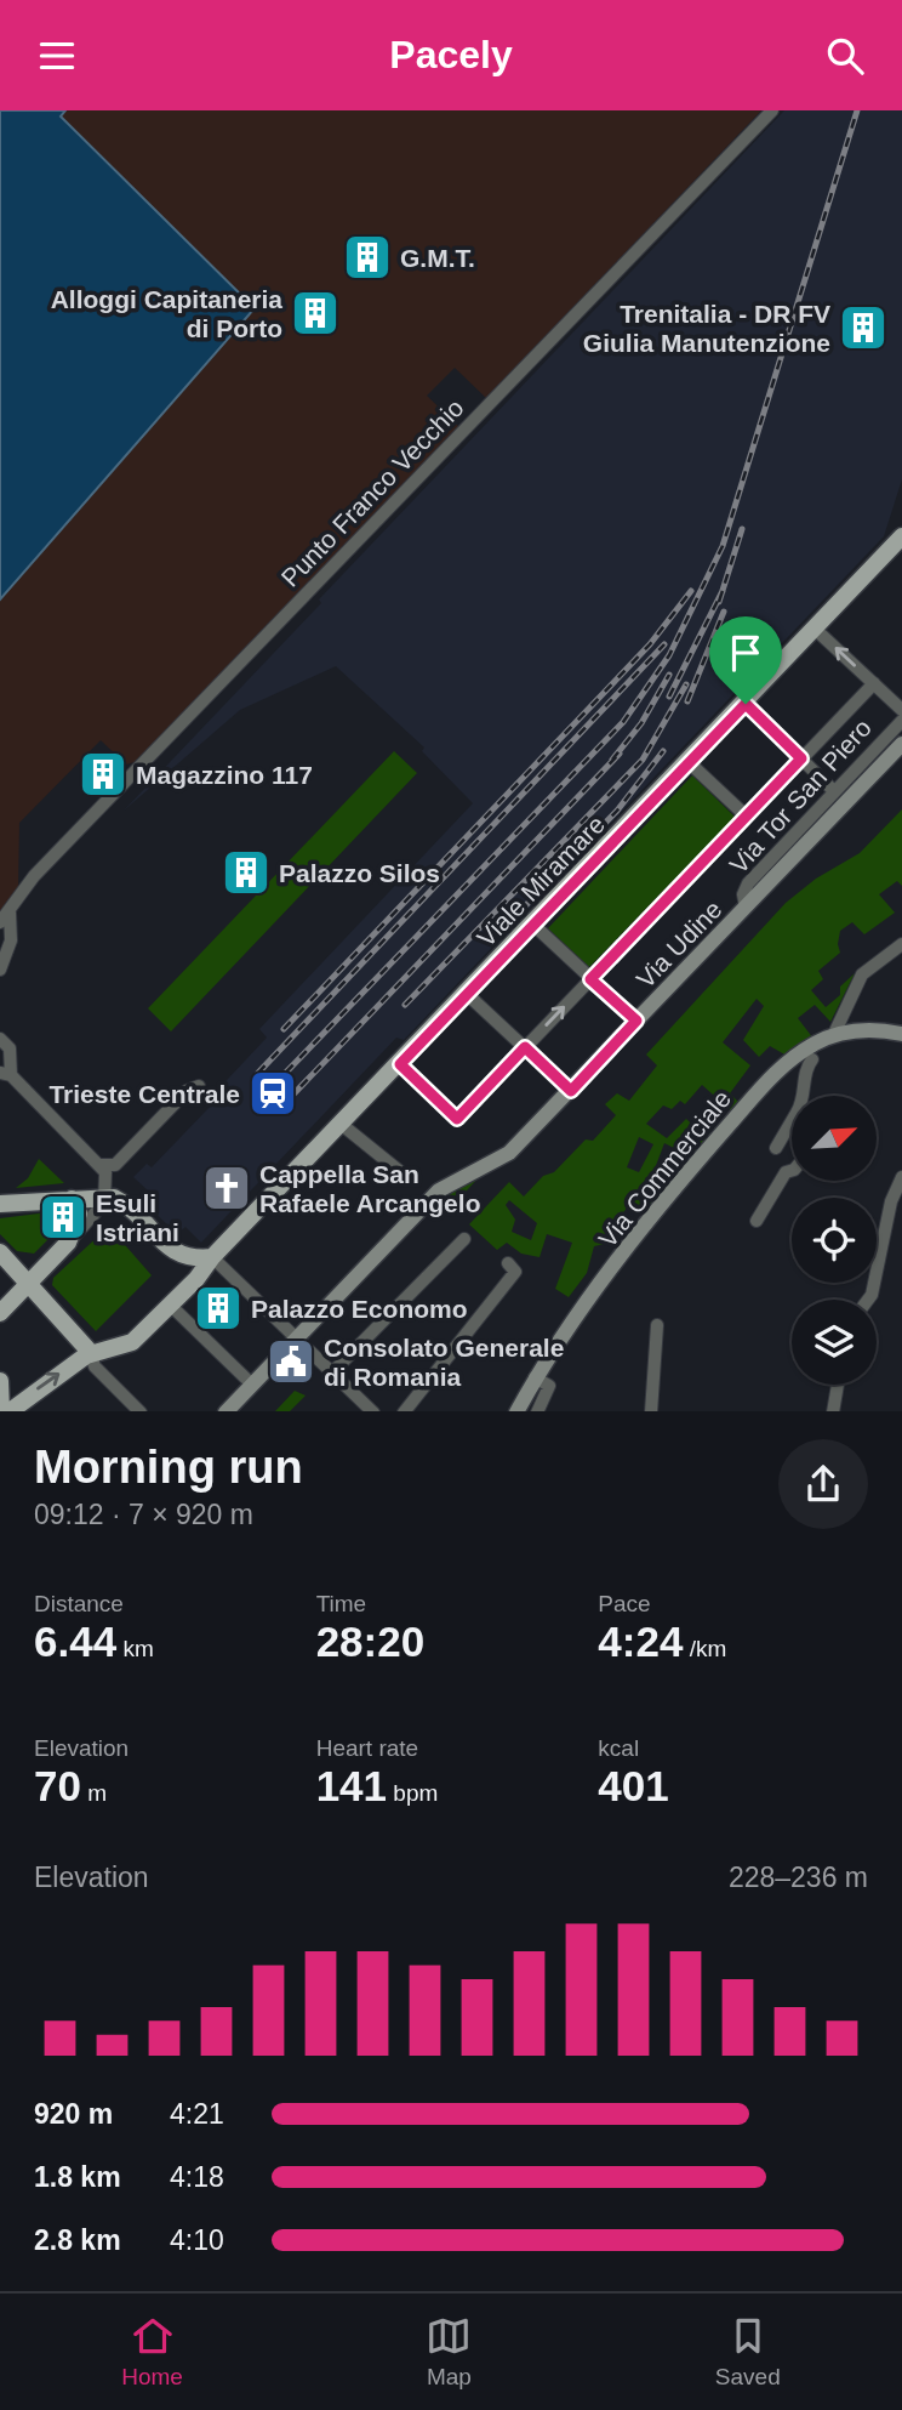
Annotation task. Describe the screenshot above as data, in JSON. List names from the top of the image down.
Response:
{
  "streets": {
    "main road": ["Viale Miramare", "Via Udine", "Via Commerciale"],
    "street": ["Punto Franco Vecchio", "Via Tor San Piero"]
  },
  "crossings": [
    ["Via Tor San Piero", "Via Udine"]
  ],
  "places": {
    "building": [
      "G.M.T.",
      "Alloggi Capitaneria di Porto",
      "Trenitalia - DR FV Giulia Manutenzione",
      "Magazzino 117",
      "Palazzo Silos",
      "Esuli Istriani",
      "Palazzo Economo"
    ],
    "station": ["Trieste Centrale"],
    "church": ["Cappella San Rafaele Arcangelo"],
    "public building": ["Consolato Generale di Romania"]
  },
  "north": "top right",
  "page": {
    "header": "Pacely",
    "heading": ["Morning run", "09:12 · 7 × 920 m"],
    "stats": [
      ["Distance", "6.44 km"],
      ["Time", "28:20"],
      ["Pace", "4:24 /km"],
      ["Elevation", "70 m"],
      ["Heart rate", "141 bpm"],
      ["kcal", "401"]
    ],
    "chart": ["Elevation", "228–236 m"],
    "list": [
      {
        "name": "920 m",
        "note": "4:21"
      },
      {
        "name": "1.8 km",
        "note": "4:18"
      },
      {
        "name": "2.8 km",
        "note": "4:10"
      }
    ],
    "tabs": ["Home", "Map", "Saved"]
  }
}
